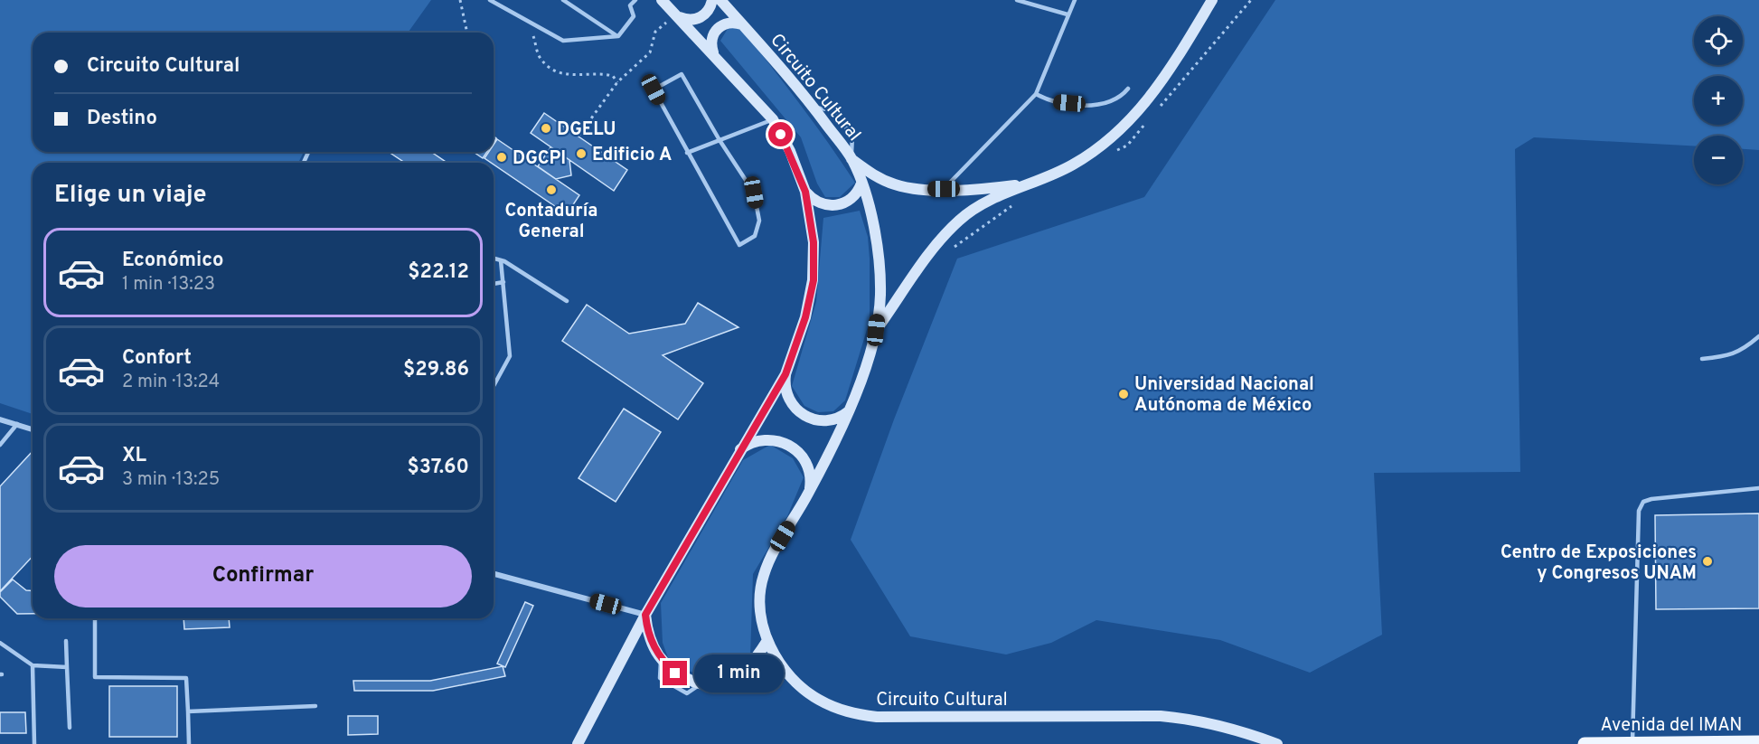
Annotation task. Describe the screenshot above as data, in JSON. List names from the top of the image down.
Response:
{
  "streets": {
    "main road": ["Avenida del IMAN"],
    "street": ["Circuito Cultural"]
  },
  "places": [
    "DGELU",
    "Edificio A",
    "DGCPI",
    "Contaduría General",
    "Universidad Nacional Autónoma de México",
    "Centro de Exposiciones y Congresos UNAM"
  ],
  "page": {
    "map_buttons": ["+", "−"],
    "banner": ["Circuito Cultural", "Destino"],
    "heading": "Elige un viaje",
    "list": [
      {
        "name": "Económico",
        "note": "1 min · 13:23",
        "value": "$22.12"
      },
      {
        "name": "Confort",
        "note": "2 min · 13:24",
        "value": "$29.86"
      },
      {
        "name": "XL",
        "note": "3 min · 13:25",
        "value": "$37.60"
      }
    ],
    "buttons": "Confirmar",
    "bubble": "1 min"
  }
}
